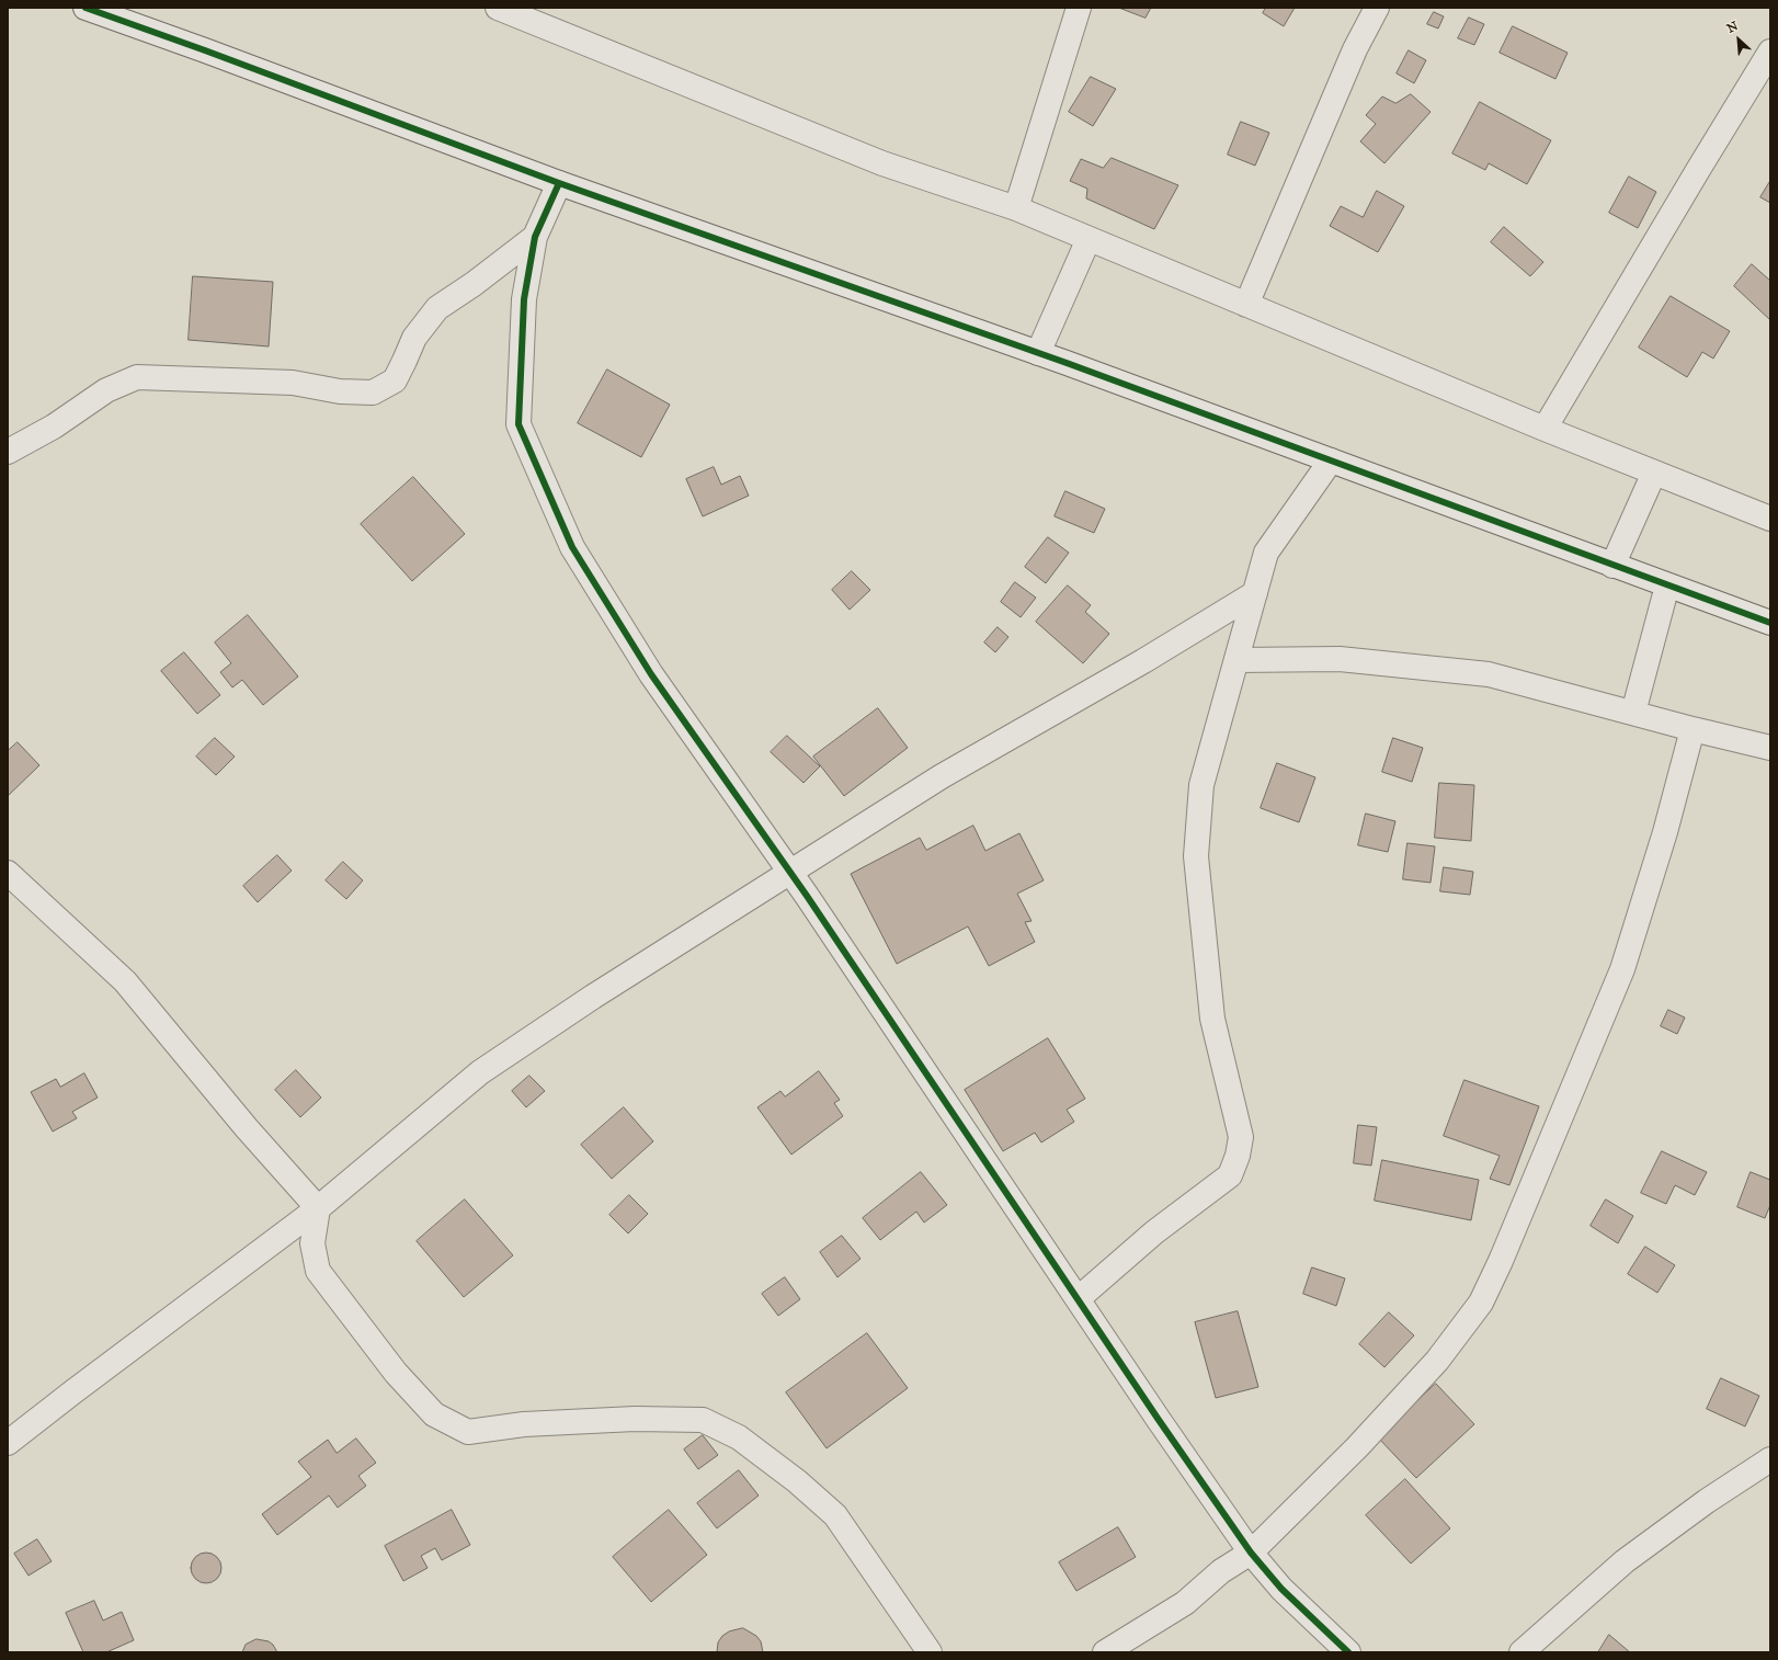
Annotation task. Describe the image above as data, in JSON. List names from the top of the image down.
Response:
{
  "north": "top left"
}
